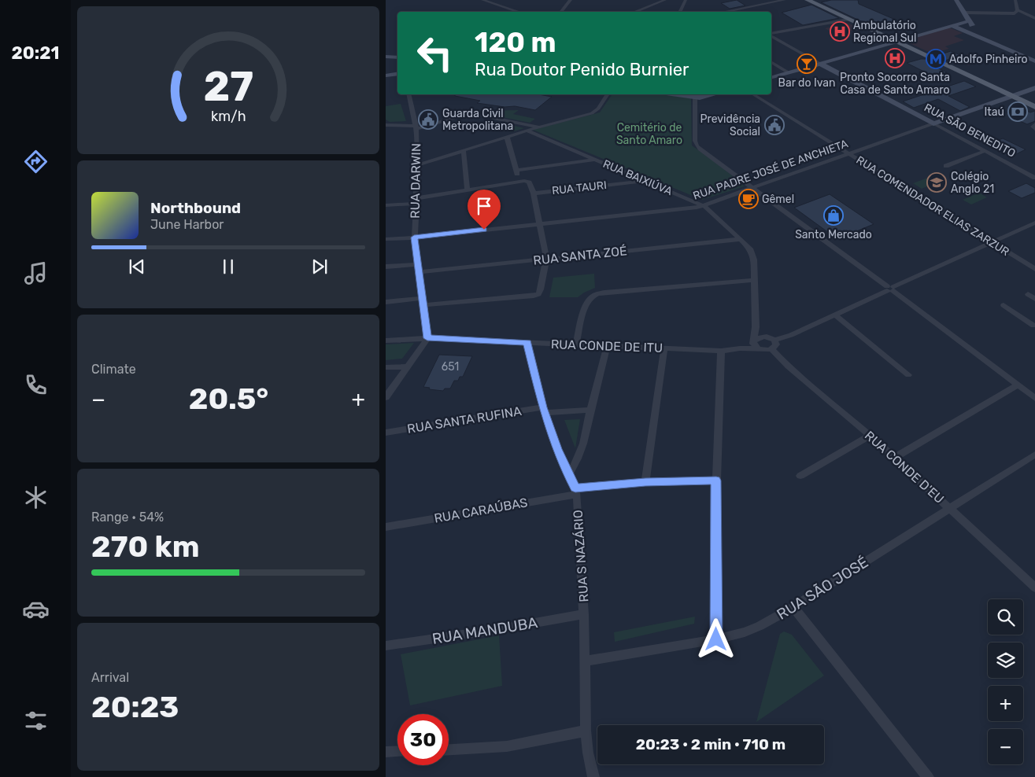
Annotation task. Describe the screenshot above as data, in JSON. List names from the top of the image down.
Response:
{
  "streets": {
    "street": [
      "RUA SÃO BENEDITO",
      "RUA PADRE JOSÉ DE ANCHIETA",
      "RUA BAIXIÚVA",
      "RUA DARWIN",
      "RUA TAURI",
      "RUA COMENDADOR ELIAS ZARZUR",
      "RUA SANTA ZOÉ",
      "RUA CONDE DE ITU",
      "RUA SANTA RUFINA",
      "RUA CONDE D'EU",
      "RUA CARAÚBAS",
      "RUA S NAZÁRIO",
      "RUA SÃO JOSÉ",
      "RUA MANDUBA"
    ]
  },
  "crossings": [
    ["RUA SÃO BENEDITO", "RUA PADRE JOSÉ DE ANCHIETA"],
    ["RUA PADRE JOSÉ DE ANCHIETA", "RUA BAIXIÚVA"],
    ["RUA PADRE JOSÉ DE ANCHIETA", "RUA DARWIN"],
    ["RUA PADRE JOSÉ DE ANCHIETA", "RUA COMENDADOR ELIAS ZARZUR"],
    ["RUA BAIXIÚVA", "RUA TAURI"],
    ["RUA BAIXIÚVA", "RUA SANTA ZOÉ"],
    ["RUA DARWIN", "RUA SANTA ZOÉ"],
    ["RUA DARWIN", "RUA CONDE DE ITU"],
    ["RUA CONDE DE ITU", "RUA CONDE D'EU"],
    ["RUA CONDE DE ITU", "RUA S NAZÁRIO"],
    ["RUA SANTA RUFINA", "RUA S NAZÁRIO"],
    ["RUA CONDE D'EU", "RUA SÃO JOSÉ"],
    ["RUA CARAÚBAS", "RUA S NAZÁRIO"],
    ["RUA S NAZÁRIO", "RUA SÃO JOSÉ"],
    ["RUA S NAZÁRIO", "RUA MANDUBA"]
  ],
  "parks": ["Cemitério de Santo Amaro"],
  "places": {
    "hospital": ["Ambulatório Regional Sul", "Pronto Socorro Santa Casa de Santo Amaro"],
    "metro station": ["Adolfo Pinheiro"],
    "bar": ["Bar do Ivan"],
    "bank": ["Itaú"],
    "public building": ["Guarda Civil Metropolitana", "Previdência Social"],
    "school or university": ["Colégio Anglo 21"],
    "cafe": ["Gêmel"],
    "shop": ["Santo Mercado"]
  },
  "house_numbers": ["651"],
  "page": {
    "tabs": "20:21",
    "turn": ["120 m", "Rua Doutor Penido Burnier"],
    "song": ["Northbound", "June Harbor"],
    "tile": [
      "Climate",
      ["Range · 54%", "270 km"],
      ["Arrival", "20:23"]
    ],
    "heat": ["−", "20.5°", "+"],
    "map_buttons": ["+", "−"],
    "limit": "30",
    "trip": "20:23 · 2 min · 710 m",
    "gauge": ["27", "km/h"]
  }
}
